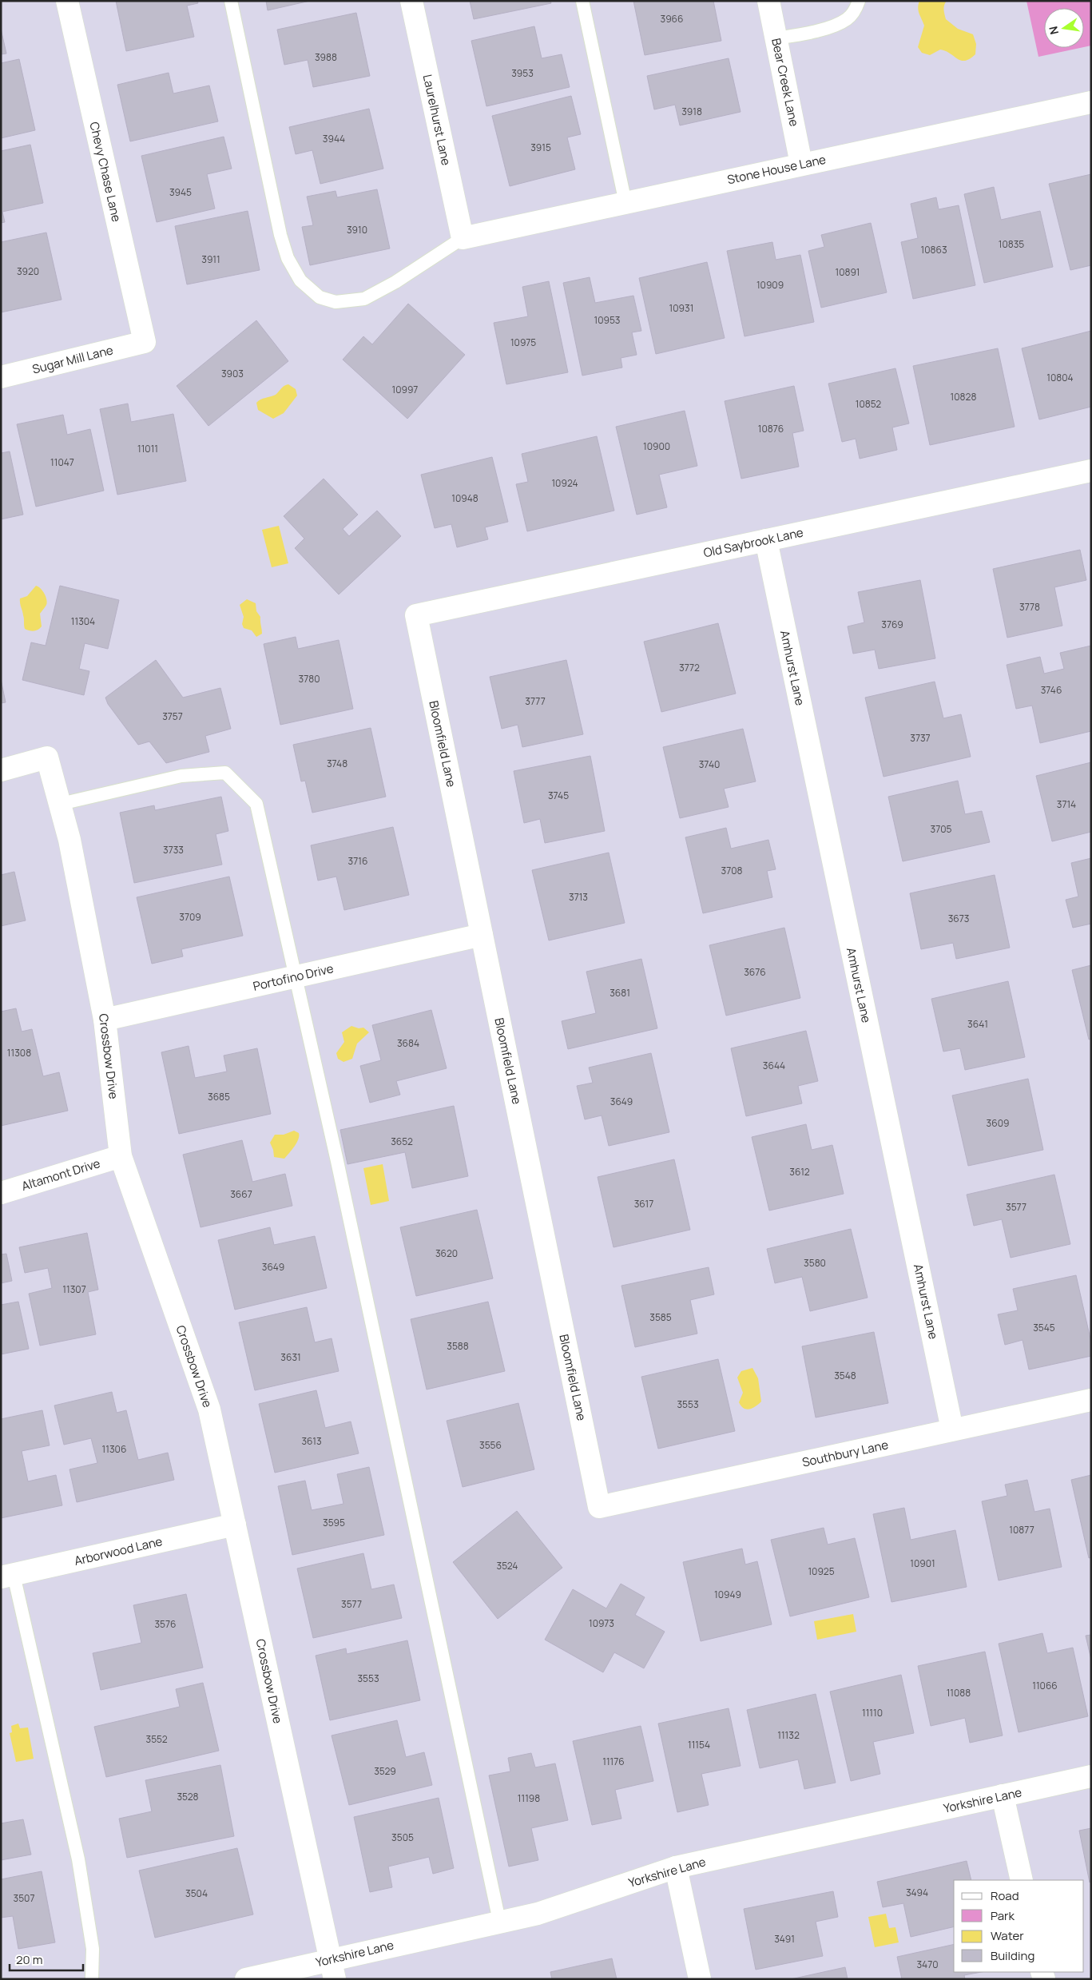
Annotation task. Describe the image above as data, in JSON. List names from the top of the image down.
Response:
{
  "streets": {
    "street": [
      "Bear Creek Lane",
      "Laurelhurst Lane",
      "Stone House Lane",
      "Chevy Chase Lane",
      "Sugar Mill Lane",
      "Old Saybrook Lane",
      "Amhurst Lane",
      "Bloomfield Lane",
      "Portofino Drive",
      "Crossbow Drive",
      "Altamont Drive",
      "Southbury Lane",
      "Arborwood Lane",
      "Yorkshire Lane"
    ]
  },
  "crossings": [
    ["Bear Creek Lane", "Stone House Lane"],
    ["Laurelhurst Lane", "Stone House Lane"],
    ["Chevy Chase Lane", "Sugar Mill Lane"],
    ["Old Saybrook Lane", "Amhurst Lane"],
    ["Old Saybrook Lane", "Bloomfield Lane"],
    ["Amhurst Lane", "Southbury Lane"],
    ["Bloomfield Lane", "Portofino Drive"],
    ["Bloomfield Lane", "Southbury Lane"],
    ["Portofino Drive", "Crossbow Drive"],
    ["Crossbow Drive", "Altamont Drive"],
    ["Crossbow Drive", "Arborwood Lane"],
    ["Crossbow Drive", "Yorkshire Lane"]
  ],
  "house_numbers": [
    "3966",
    "3988",
    "3953",
    "3918",
    "3944",
    "3915",
    "3945",
    "3910",
    "10835",
    "10863",
    "3911",
    "3920",
    "10891",
    "10909",
    "10931",
    "10953",
    "10975",
    "3903",
    "10804",
    "10997",
    "10828",
    "10852",
    "10876",
    "10900",
    "11011",
    "11047",
    "10924",
    "10948",
    "3778",
    "11304",
    "3769",
    "3772",
    "3780",
    "3746",
    "3777",
    "3757",
    "3737",
    "3748",
    "3740",
    "3745",
    "3714",
    "3705",
    "3733",
    "3716",
    "3708",
    "3713",
    "3709",
    "3673",
    "3676",
    "3681",
    "3641",
    "3684",
    "11308",
    "3644",
    "3685",
    "3649",
    "3609",
    "3652",
    "3612",
    "3667",
    "3617",
    "3577",
    "3620",
    "3580",
    "3649",
    "11307",
    "3585",
    "3545",
    "3588",
    "3631",
    "3548",
    "3553",
    "3613",
    "3556",
    "11306",
    "3595",
    "10877",
    "10901",
    "3524",
    "10925",
    "10949",
    "3577",
    "10973",
    "3576",
    "3553",
    "11066",
    "11088",
    "11110",
    "11132",
    "3552",
    "11154",
    "11176",
    "3529",
    "3528",
    "11198",
    "3505",
    "3494",
    "3504",
    "3507",
    "3491",
    "3470"
  ],
  "legend": [
    "Road",
    "Park",
    "Water",
    "Building"
  ],
  "scale_bar": "20 m",
  "north": "left"
}
